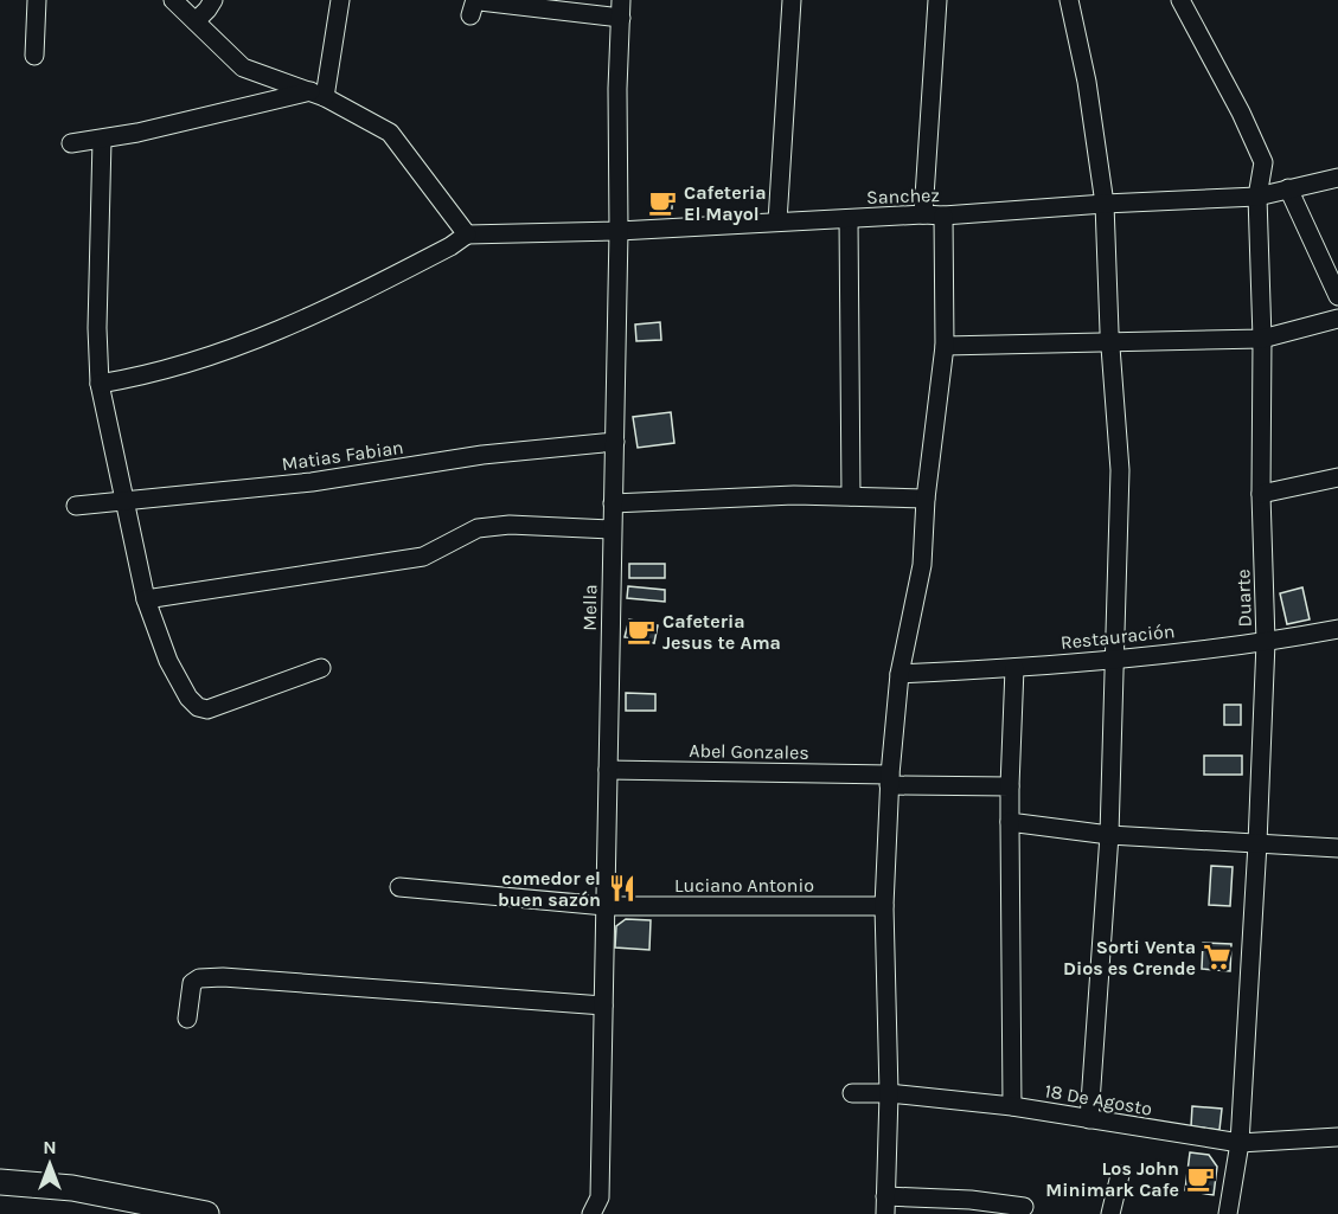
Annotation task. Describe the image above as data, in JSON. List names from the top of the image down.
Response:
{
  "streets": {
    "street": [
      "Sanchez",
      "Matias Fabian",
      "Duarte",
      "Mella",
      "Restauración",
      "Abel Gonzales",
      "Luciano Antonio",
      "18 De Agosto"
    ]
  },
  "crossings": [
    ["Sanchez", "Duarte"],
    ["Sanchez", "Mella"],
    ["Matias Fabian", "Mella"],
    ["Duarte", "Restauración"],
    ["Duarte", "18 De Agosto"],
    ["Mella", "Abel Gonzales"],
    ["Mella", "Luciano Antonio"]
  ],
  "places": {
    "cafe": ["Cafeteria El Mayol", "Cafeteria Jesus te Ama", "Los John Minimark Cafe"],
    "restaurant": ["comedor el buen sazón"],
    "supermarket": ["Sorti Venta Dios es Crende"]
  },
  "north": "top"
}
